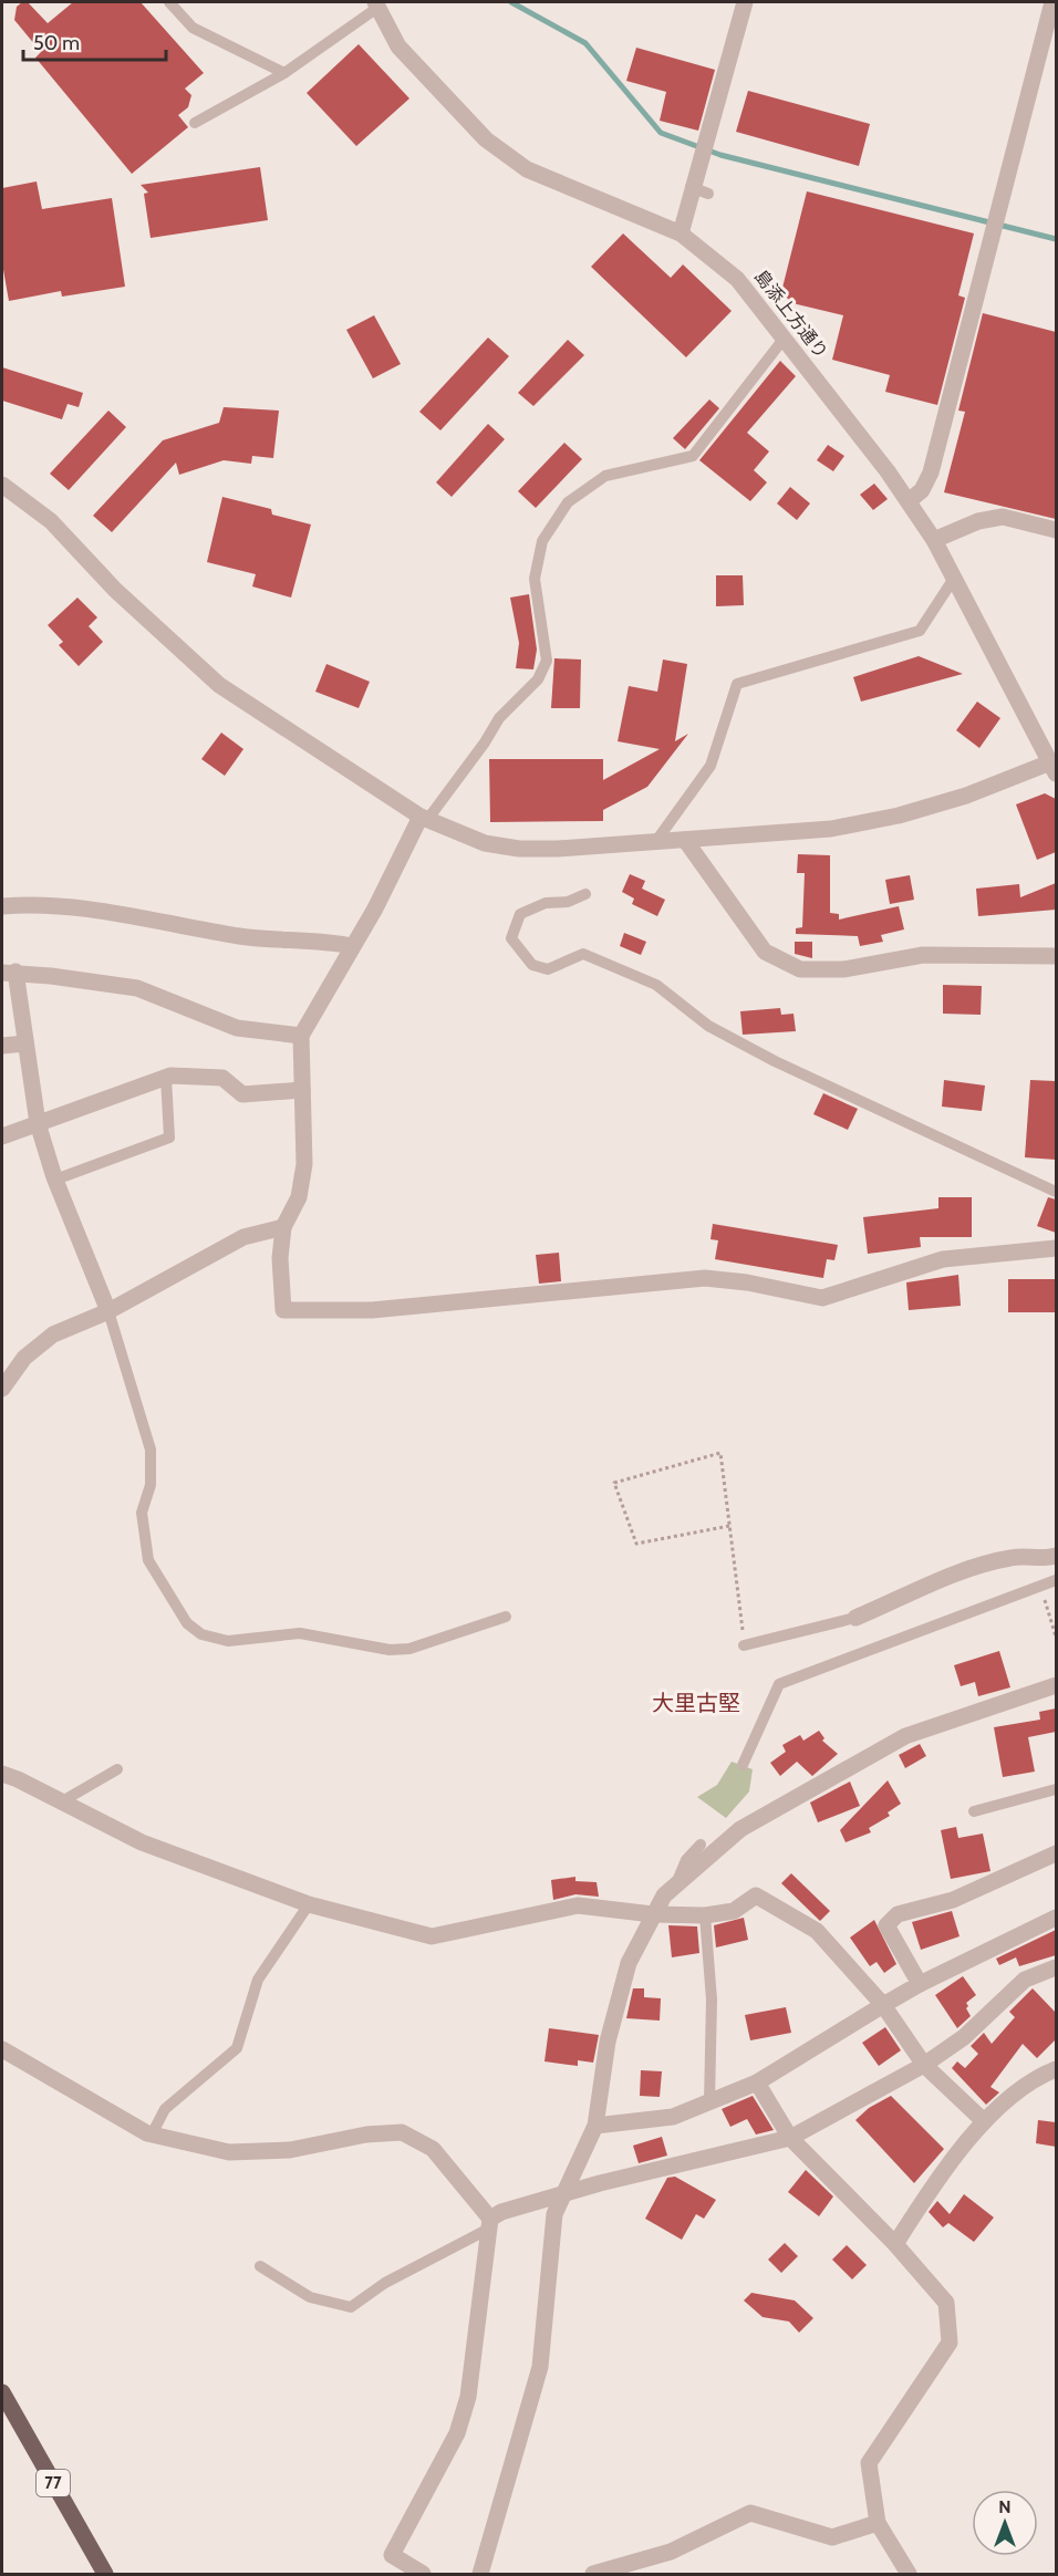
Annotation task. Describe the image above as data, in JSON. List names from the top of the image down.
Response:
{
  "streets": {
    "main road": ["77"],
    "street": ["島添上方通り"]
  },
  "districts": ["大里古堅"],
  "scale_bar": "50 m",
  "north": "top"
}
